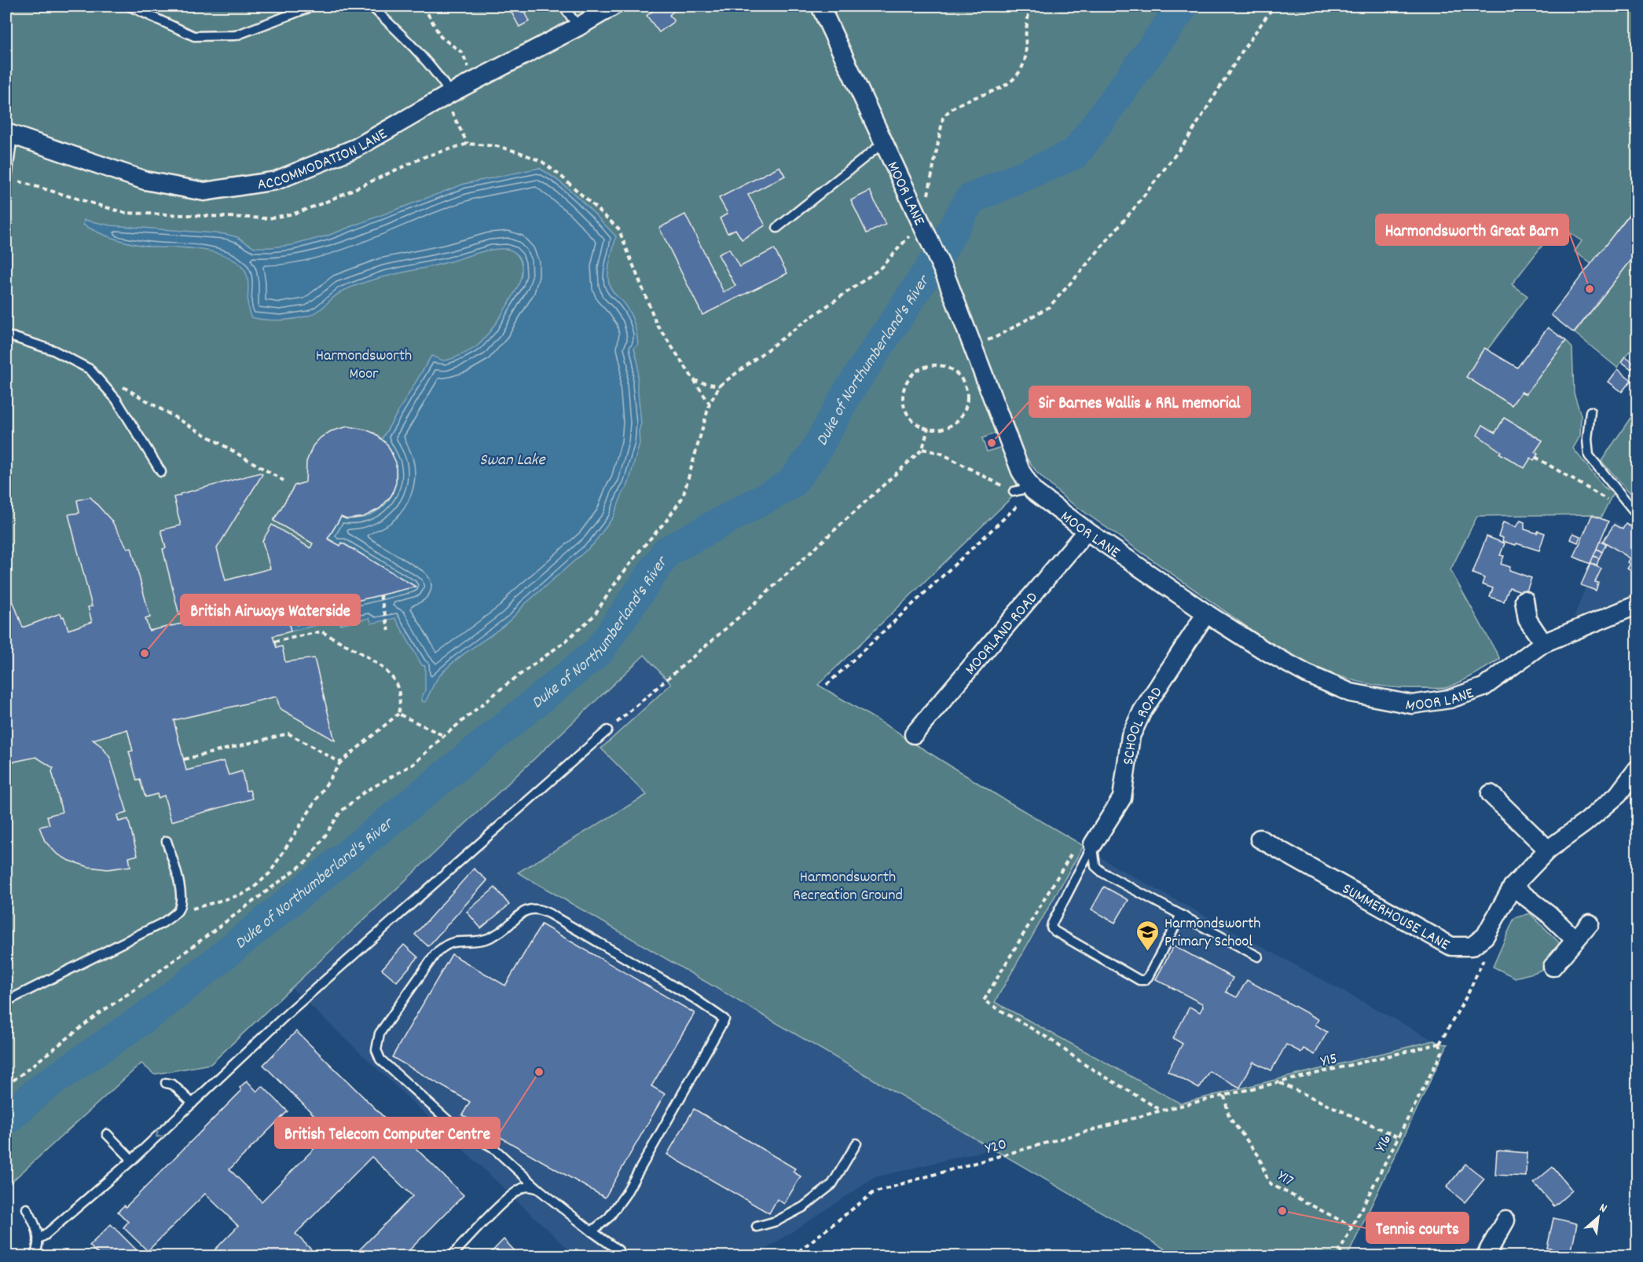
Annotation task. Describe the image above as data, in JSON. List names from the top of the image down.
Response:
{
  "streets": {
    "street": [
      "ACCOMMODATION LANE",
      "MOOR LANE",
      "MOORLAND ROAD",
      "SCHOOL ROAD",
      "SUMMERHOUSE LANE"
    ],
    "path": [
      "Y15",
      "Y16",
      "Y20",
      "Y17"
    ]
  },
  "crossings": [
    ["MOOR LANE", "MOORLAND ROAD"],
    ["MOOR LANE", "SCHOOL ROAD"],
    ["SUMMERHOUSE LANE", "Y16"],
    ["Y15", "Y16"],
    ["Y15", "Y20"],
    ["Y15", "Y17"],
    ["Y16", "Y17"],
    ["Y20", "Y17"]
  ],
  "water": ["Duke of Northumberland's River", "Swan Lake"],
  "parks": ["Harmondsworth Moor", "Harmondsworth Recreation Ground"],
  "places": {
    "other": [
      "Harmondsworth Great Barn",
      "Sir Barnes Wallis & RRL memorial",
      "British Airways Waterside",
      "British Telecom Computer Centre",
      "Tennis courts"
    ],
    "school or university": ["Harmondsworth Primary School"]
  },
  "north": "top right"
}
